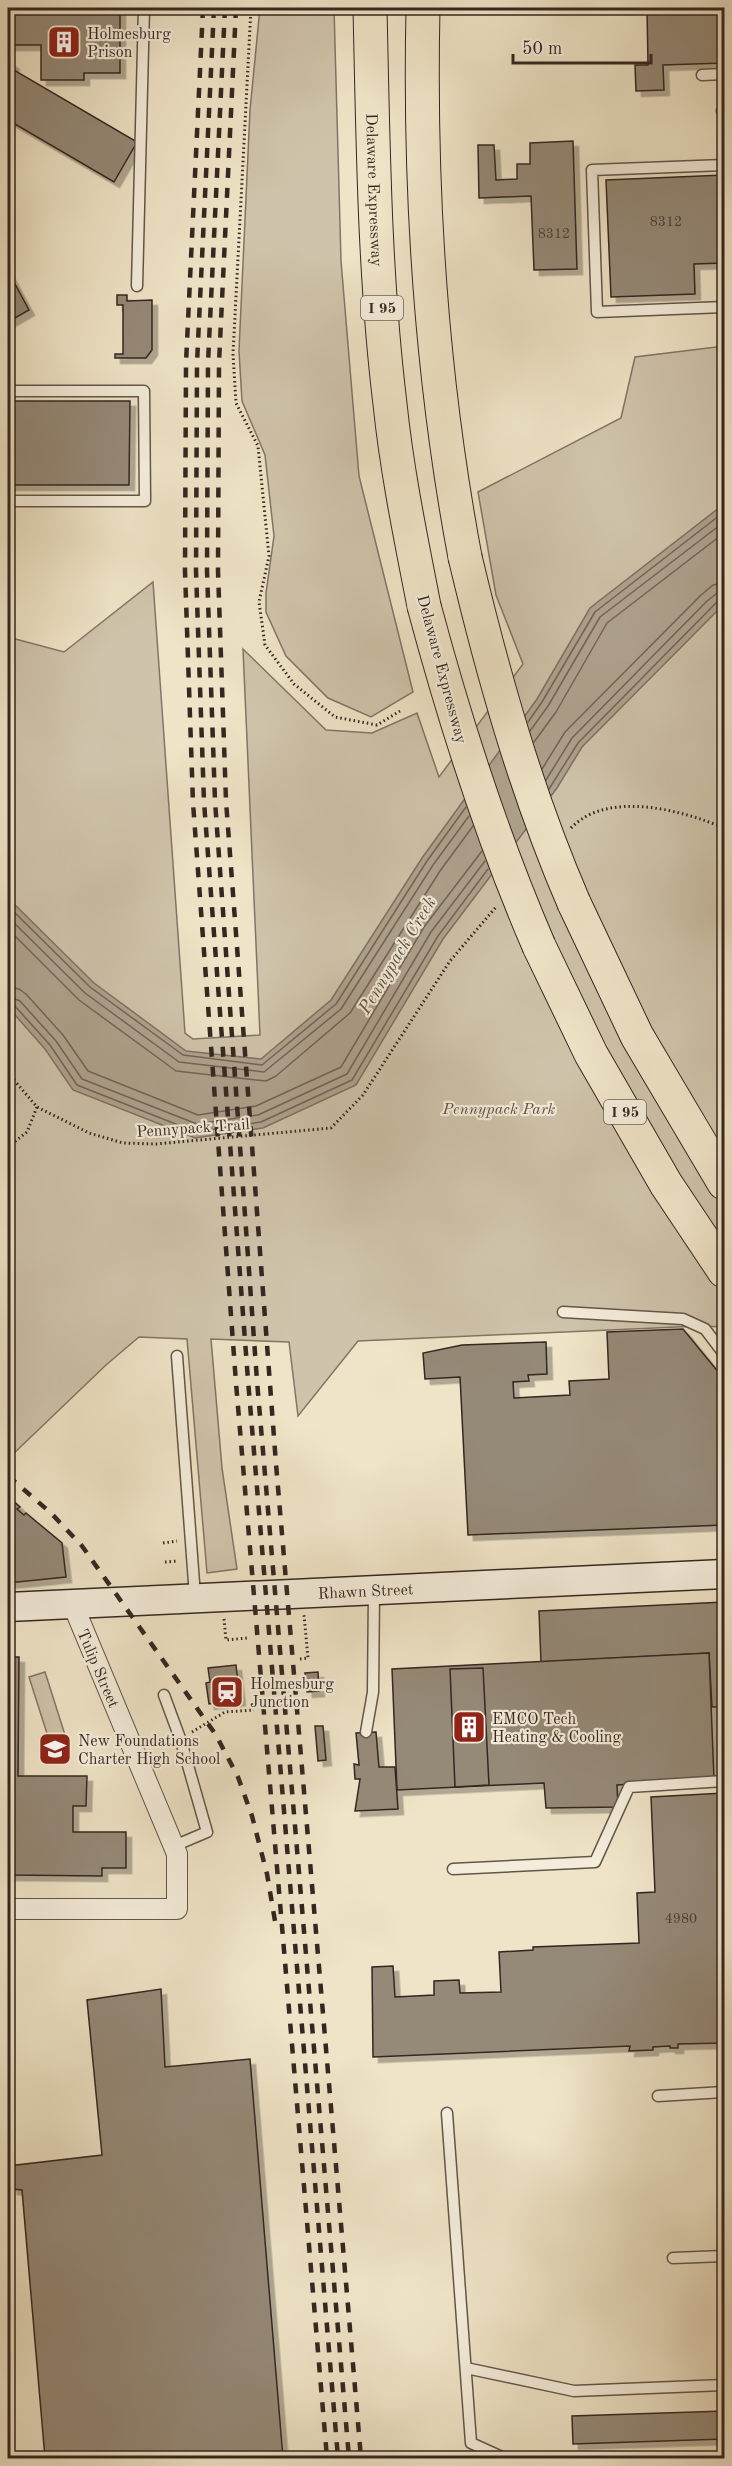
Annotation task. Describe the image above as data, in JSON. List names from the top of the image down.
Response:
{
  "streets": {
    "highway": ["Delaware Expressway", "I 95"],
    "main road": ["Rhawn Street"],
    "street": ["Tulip Street"],
    "path": ["Pennypack Trail"]
  },
  "crossings": [
    ["Rhawn Street", "Tulip Street"]
  ],
  "water": ["Pennypack Creek"],
  "parks": ["Pennypack Park"],
  "places": {
    "building": ["Holmesburg Prison", "EMCO Tech Heating & Cooling"],
    "station": ["Holmesburg Junction"],
    "school or university": ["New Foundations Charter High School"]
  },
  "house_numbers": ["8312", "8312", "4980"],
  "scale_bar": "50 m"
}
